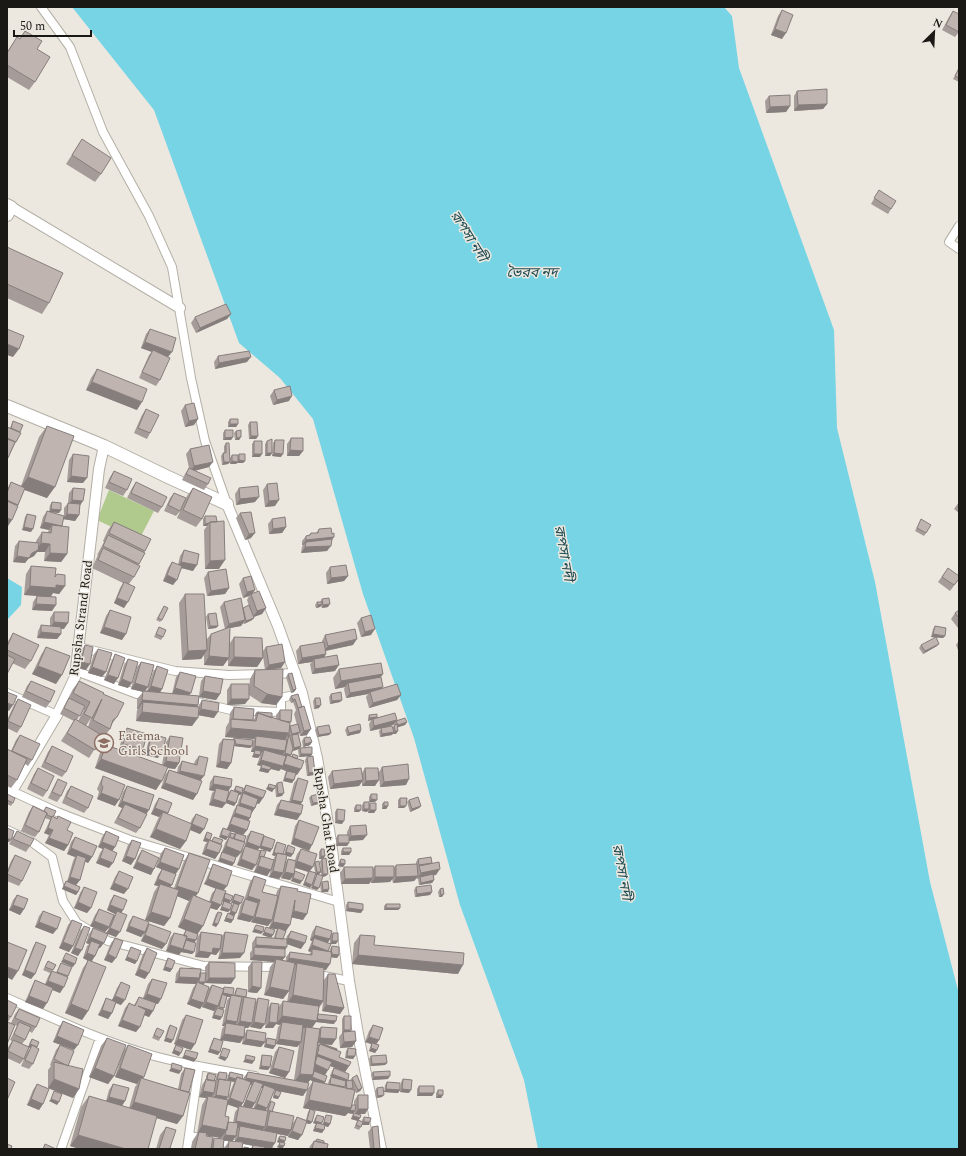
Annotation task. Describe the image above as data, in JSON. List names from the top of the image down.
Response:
{
  "streets": {
    "street": ["Rupsha Strand Road", "Rupsha Ghat Road"]
  },
  "water": ["রূপসা নদী", "ভৈরব নদ"],
  "places": {
    "school or university": ["Fatema Girls School"]
  },
  "scale_bar": "50 m",
  "north": "top right"
}
